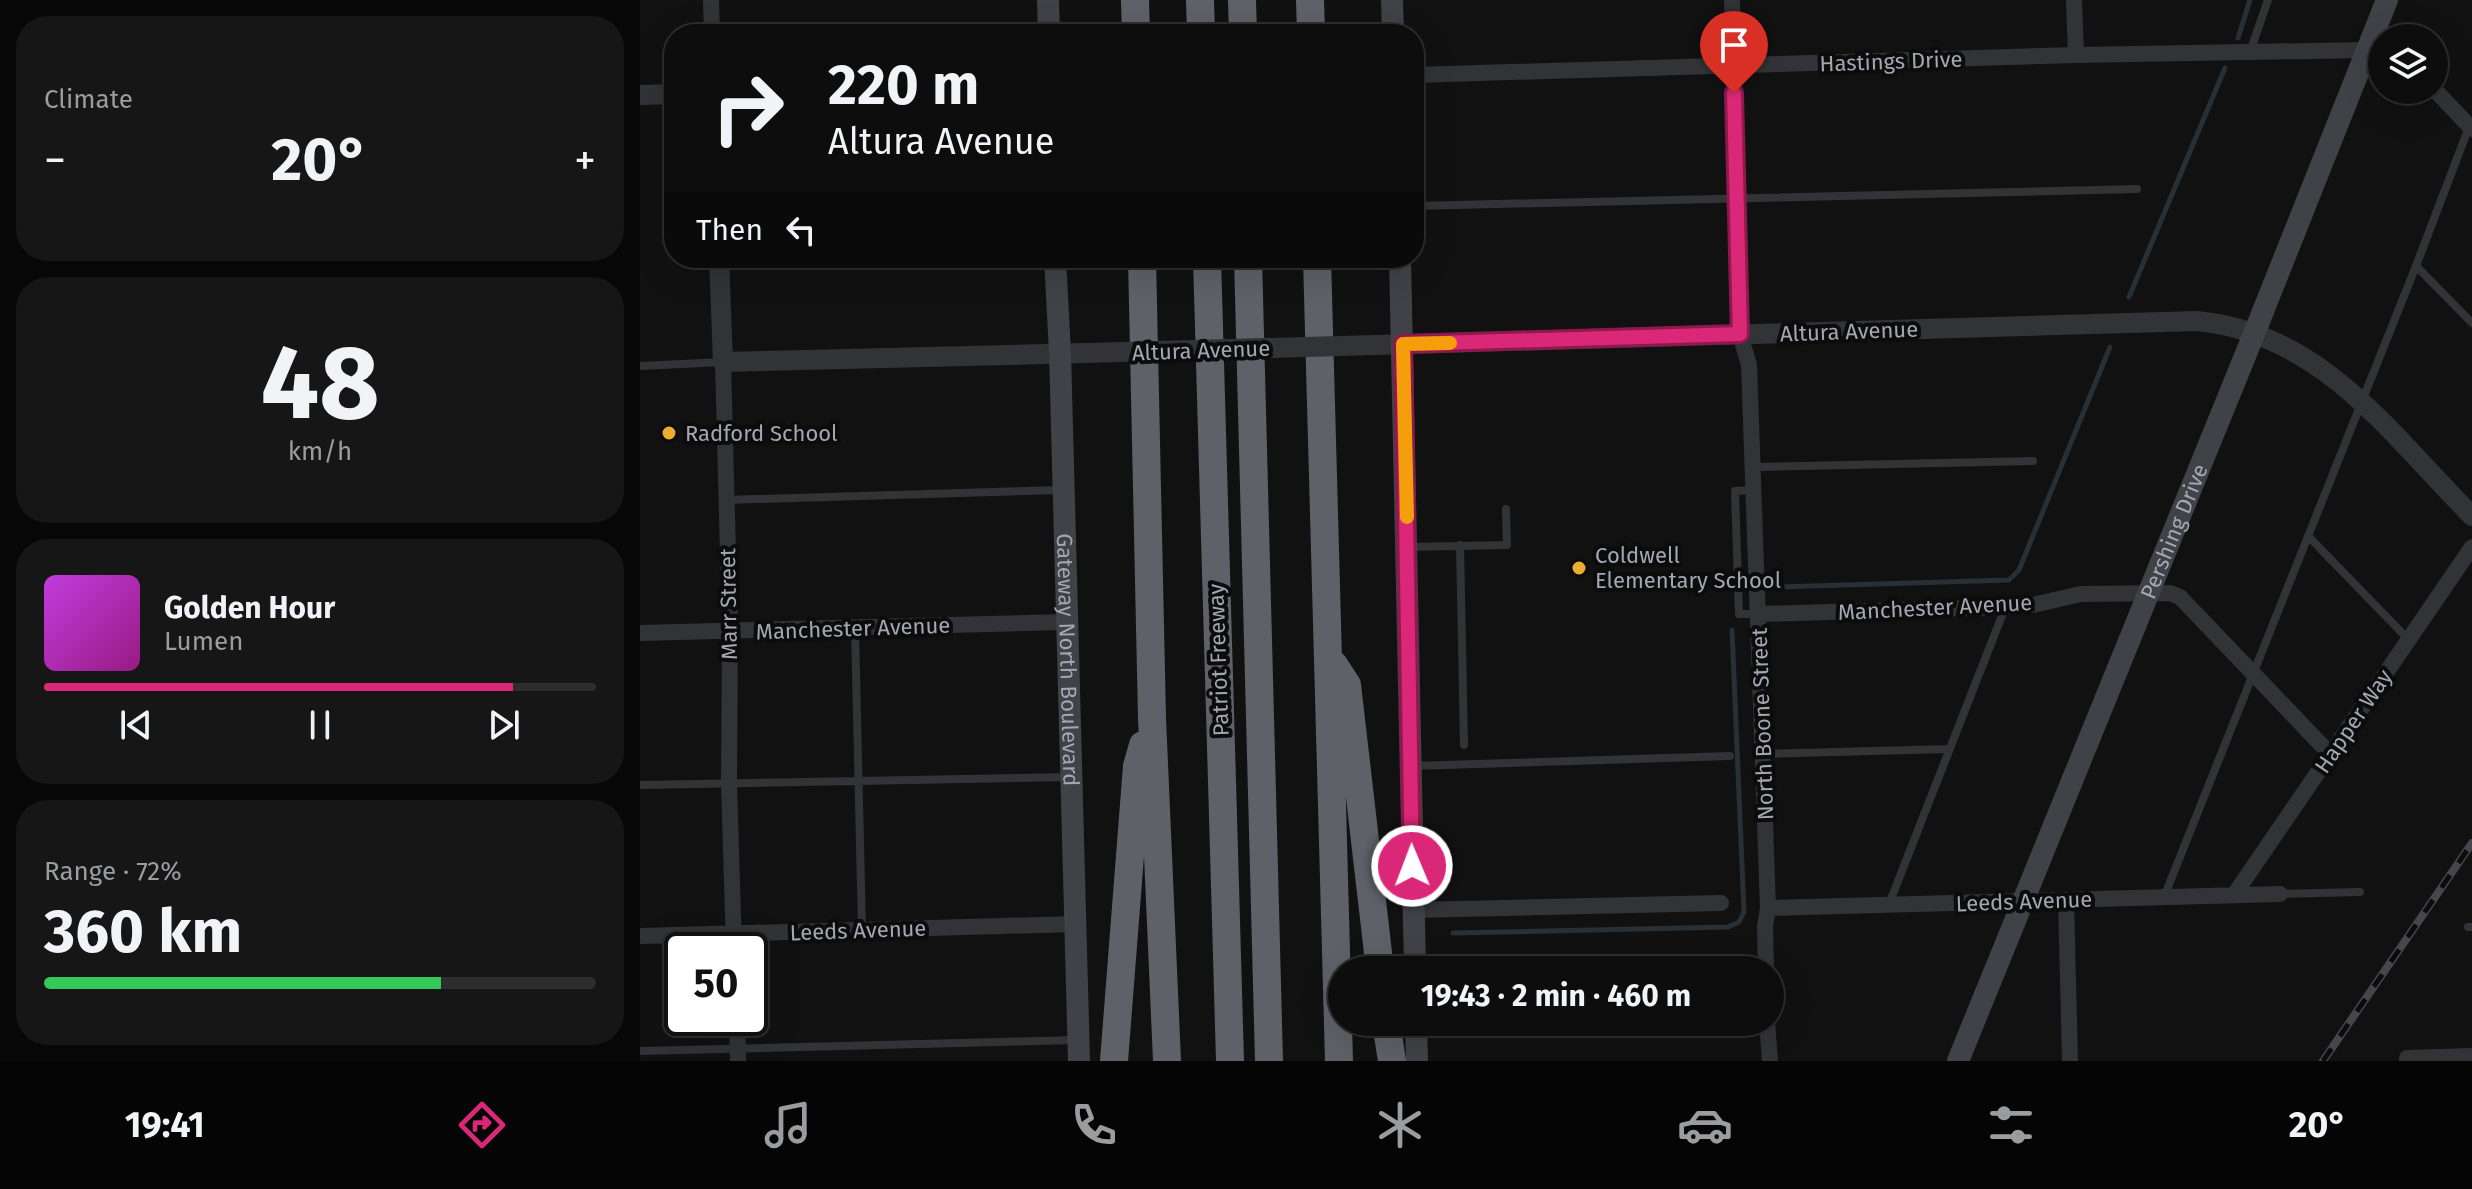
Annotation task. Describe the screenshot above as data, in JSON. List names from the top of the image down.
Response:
{
  "streets": {
    "highway": ["Patriot Freeway"],
    "main road": ["Pershing Drive", "Gateway North Boulevard"],
    "street": [
      "Hastings Drive",
      "Altura Avenue",
      "Marr Street",
      "Manchester Avenue",
      "Happer Way",
      "North Boone Street",
      "Leeds Avenue"
    ]
  },
  "crossings": [
    ["Hastings Drive", "Pershing Drive"],
    ["Hastings Drive", "North Boone Street"],
    ["Altura Avenue", "Pershing Drive"],
    ["Altura Avenue", "Marr Street"],
    ["Altura Avenue", "Gateway North Boulevard"],
    ["Altura Avenue", "North Boone Street"],
    ["Pershing Drive", "Manchester Avenue"],
    ["Pershing Drive", "Leeds Avenue"],
    ["Marr Street", "Manchester Avenue"],
    ["Manchester Avenue", "Gateway North Boulevard"],
    ["Manchester Avenue", "Happer Way"],
    ["Manchester Avenue", "North Boone Street"],
    ["Gateway North Boulevard", "Leeds Avenue"],
    ["Happer Way", "Leeds Avenue"],
    ["North Boone Street", "Leeds Avenue"]
  ],
  "places": ["Radford School", "Coldwell Elementary School"],
  "page": {
    "tile": [
      "Climate",
      ["48", "km/h"],
      ["Range · 72%", "360 km"]
    ],
    "turn": ["220 m", "Altura Avenue"],
    "heat": ["−", "20°", "+"],
    "then": "Then",
    "song": ["Golden Hour", "Lumen"],
    "limit": "50",
    "trip": "19:43 · 2 min · 460 m",
    "tabs": ["19:41", "20°"]
  }
}
